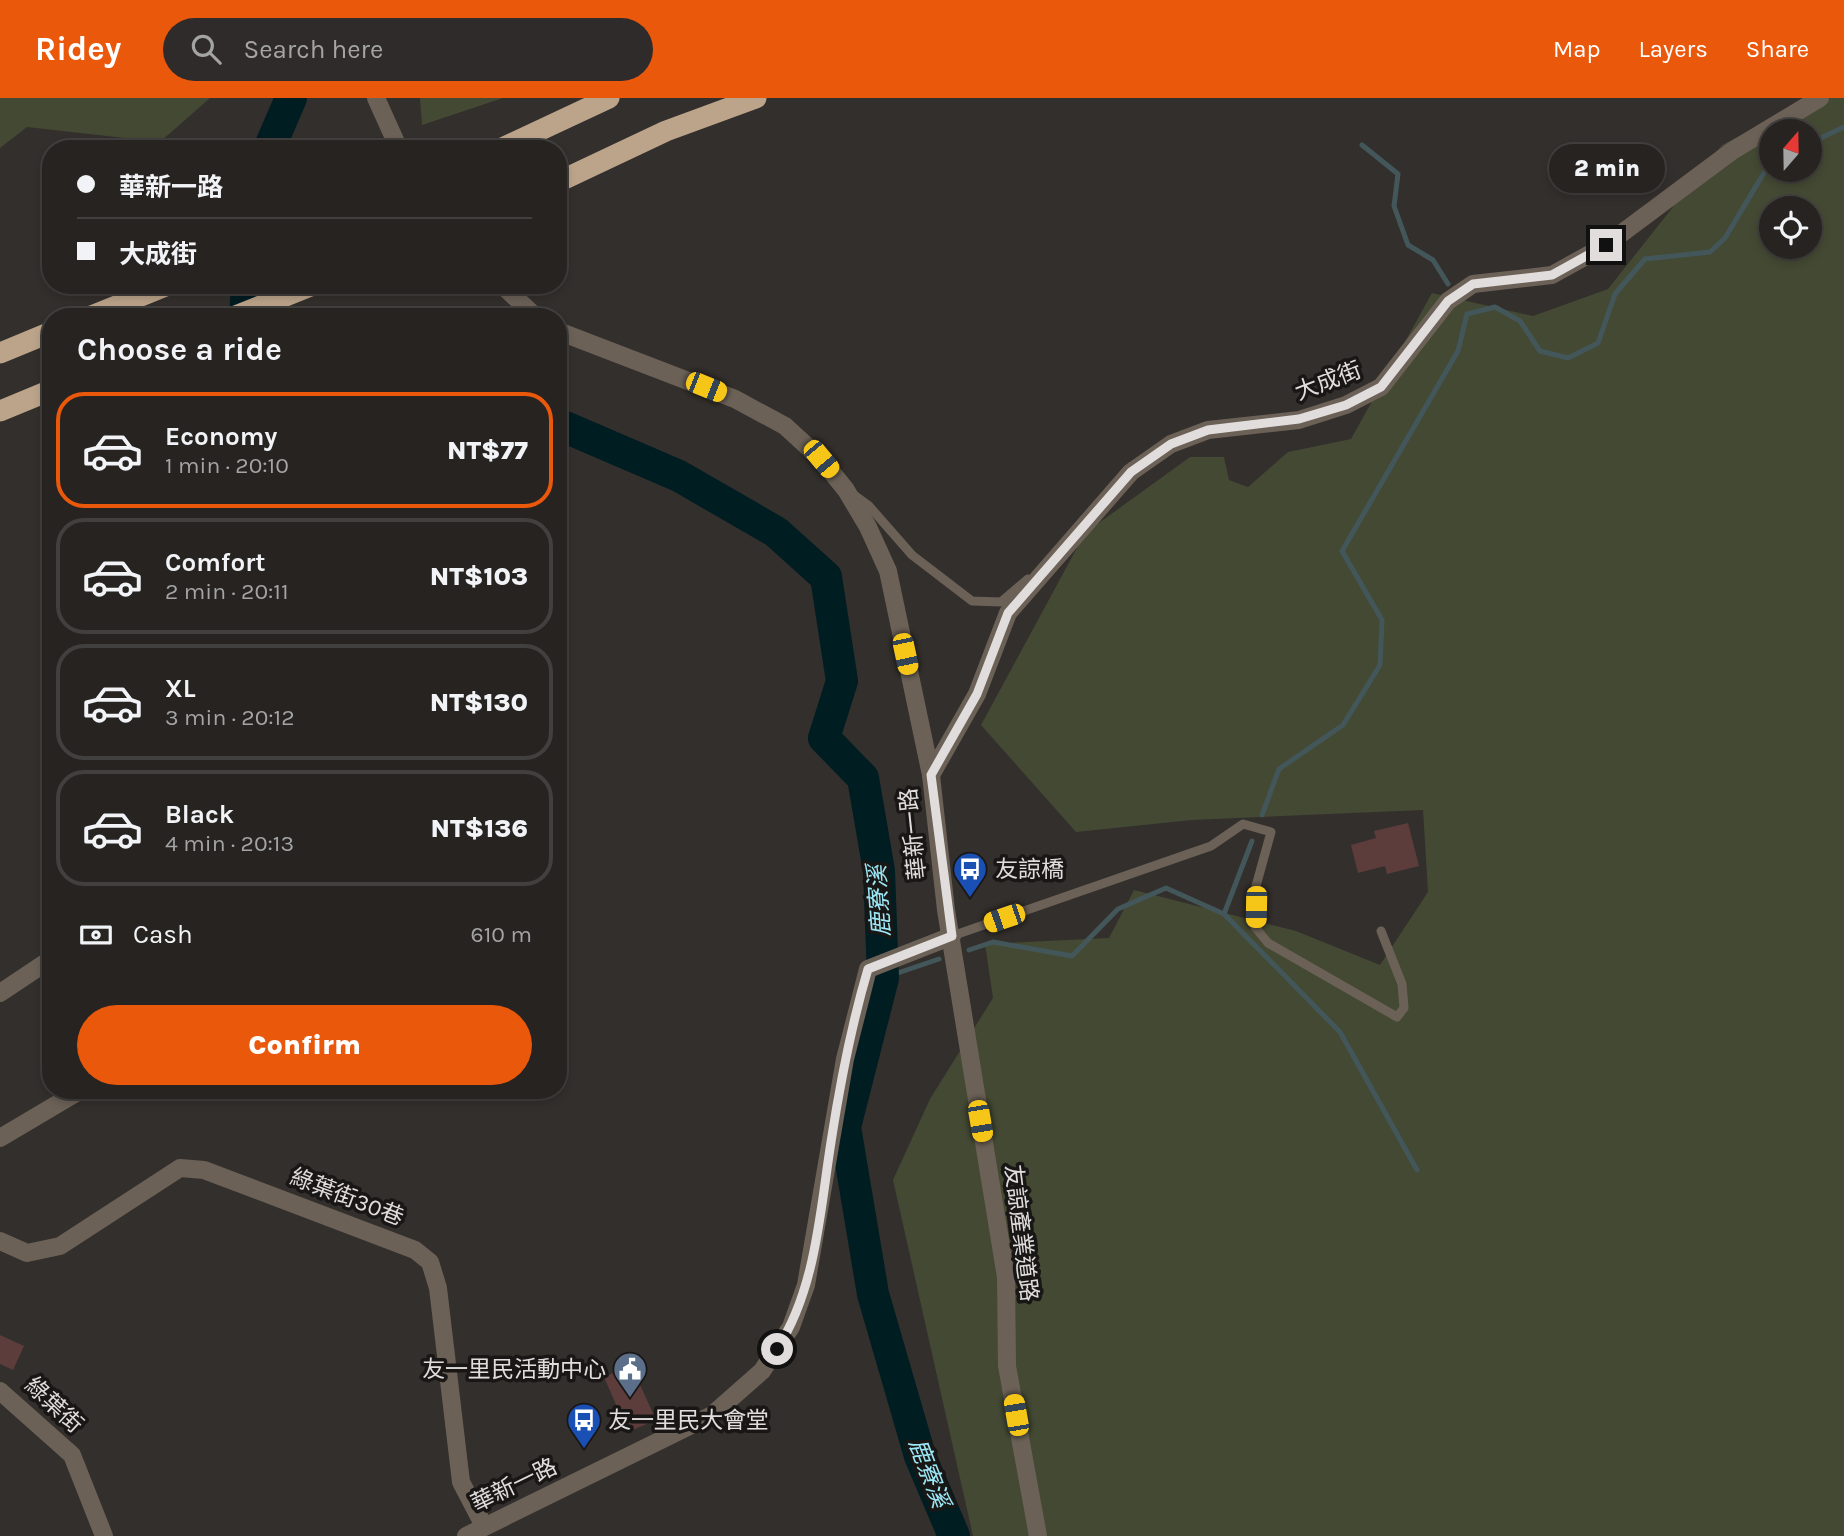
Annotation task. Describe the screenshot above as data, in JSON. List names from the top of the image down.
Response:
{
  "streets": {
    "street": [
      "大成街",
      "華新一路",
      "綠葉街30巷",
      "友諒產業道路",
      "綠葉街"
    ]
  },
  "crossings": [
    ["大成街", "華新一路"],
    ["華新一路", "綠葉街30巷"],
    ["華新一路", "友諒產業道路"]
  ],
  "water": ["鹿寮溪"],
  "places": {
    "bus stop": ["友諒橋", "友一里民大會堂"],
    "public building": ["友一里民活動中心"]
  },
  "north": "top",
  "page": {
    "header": "Ridey",
    "search": "Search here",
    "nav": ["Map", "Layers", "Share"],
    "banner": ["華新一路", "大成街"],
    "bubble": "2 min",
    "heading": "Choose a ride",
    "list": [
      {
        "name": "Economy",
        "note": "1 min · 20:10",
        "value": "NT$77"
      },
      {
        "name": "Comfort",
        "note": "2 min · 20:11",
        "value": "NT$103"
      },
      {
        "name": "XL",
        "note": "3 min · 20:12",
        "value": "NT$130"
      },
      {
        "name": "Black",
        "note": "4 min · 20:13",
        "value": "NT$136"
      }
    ],
    "pay": ["Cash", "610 m"],
    "buttons": "Confirm"
  }
}
